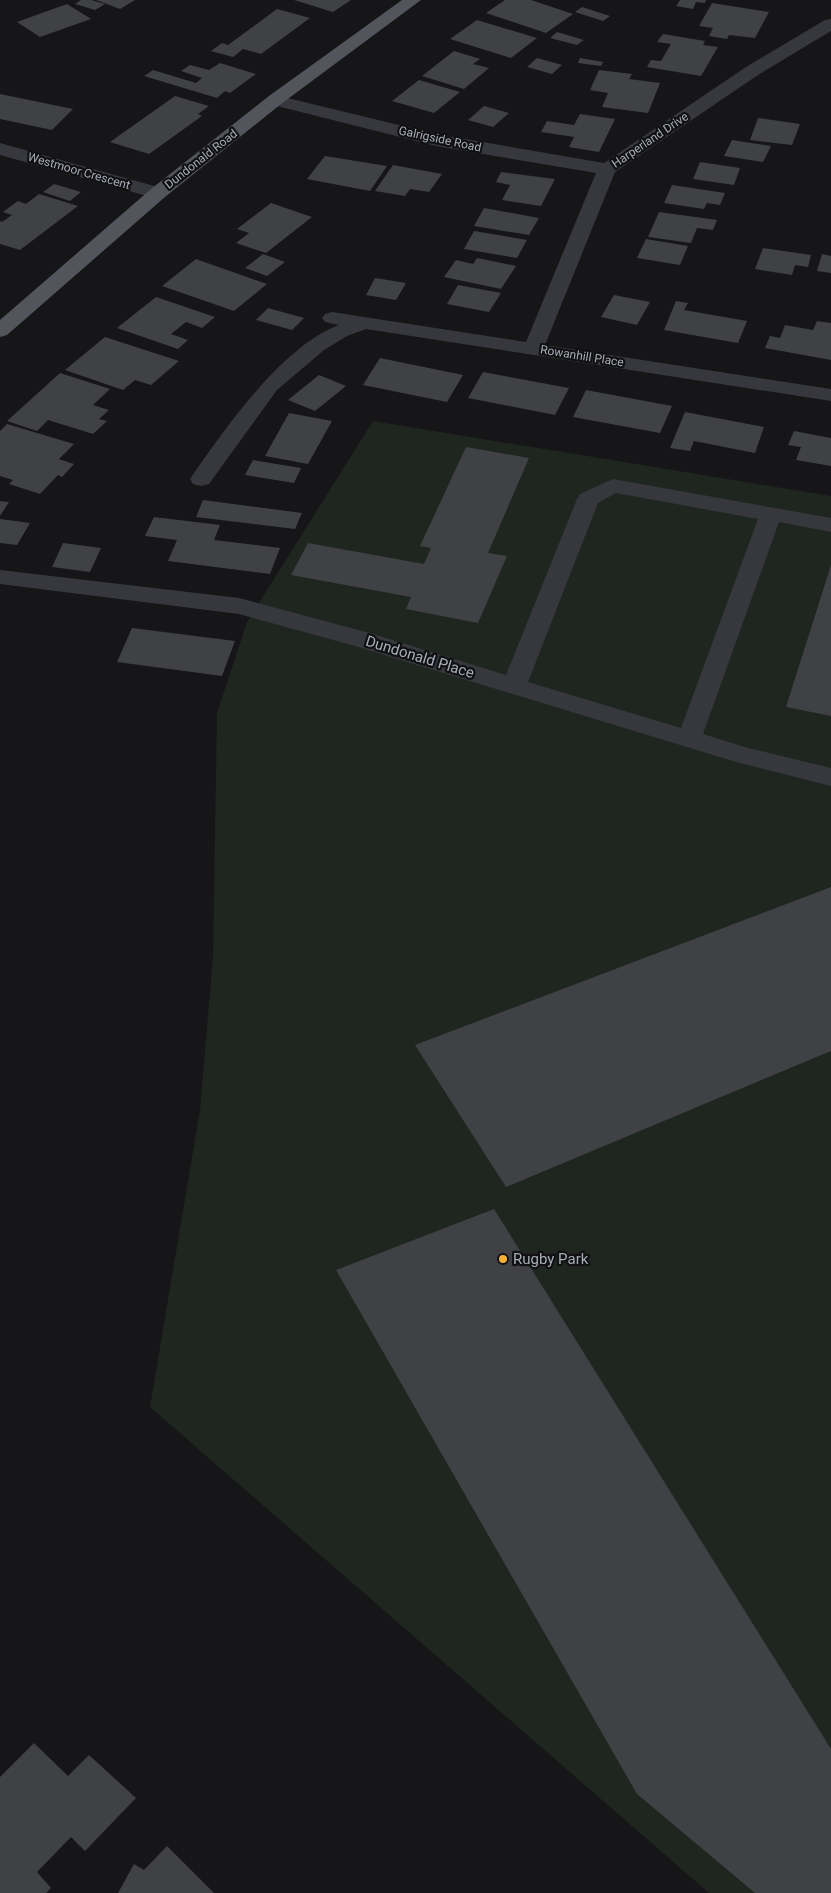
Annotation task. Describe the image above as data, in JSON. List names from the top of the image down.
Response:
{
  "streets": {
    "main road": ["Dundonald Road"],
    "street": [
      "Galrigside Road",
      "Harperland Drive",
      "Westmoor Crescent",
      "Rowanhill Place",
      "Dundonald Place"
    ]
  },
  "crossings": [
    ["Galrigside Road", "Harperland Drive"],
    ["Galrigside Road", "Dundonald Road"],
    ["Harperland Drive", "Rowanhill Place"],
    ["Dundonald Road", "Westmoor Crescent"]
  ],
  "places": ["Rugby Park"]
}
